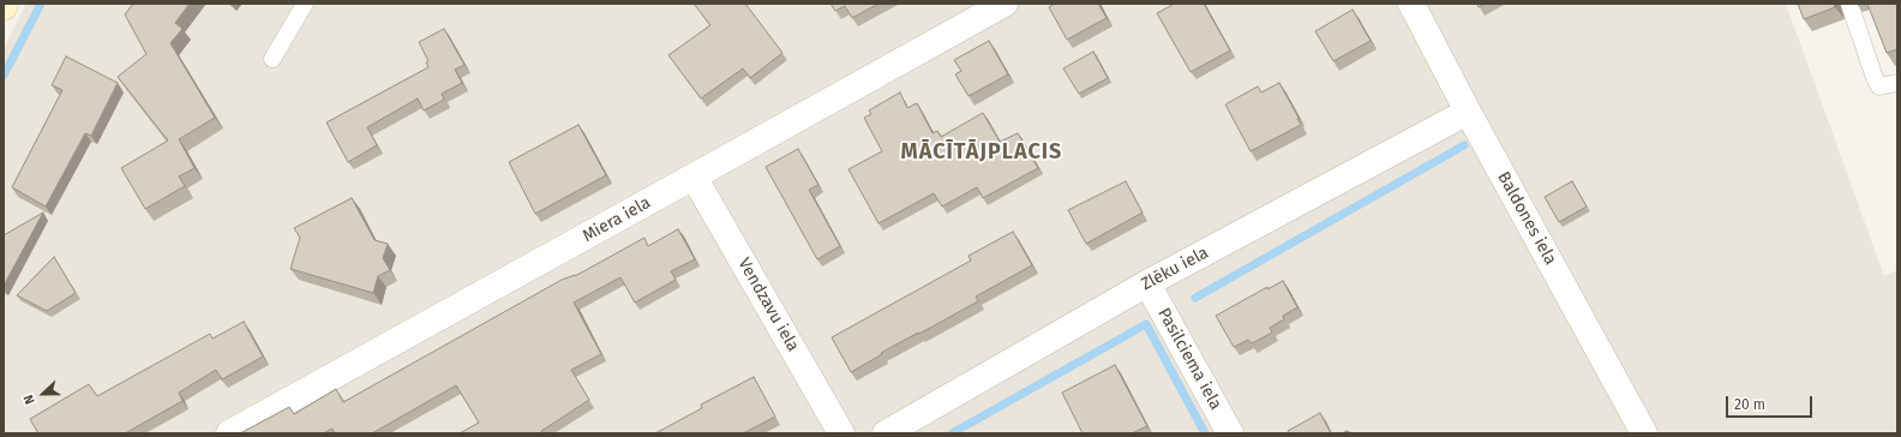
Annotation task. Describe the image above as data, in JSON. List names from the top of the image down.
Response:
{
  "streets": {
    "street": [
      "Baldones iela",
      "Miera iela",
      "Zlēku iela",
      "Vendzavu iela",
      "Pasilciema iela"
    ]
  },
  "crossings": [
    ["Baldones iela", "Zlēku iela"],
    ["Miera iela", "Vendzavu iela"],
    ["Zlēku iela", "Pasilciema iela"]
  ],
  "districts": ["MĀCĪTĀJPLACIS"],
  "scale_bar": "20 m",
  "north": "left"
}
